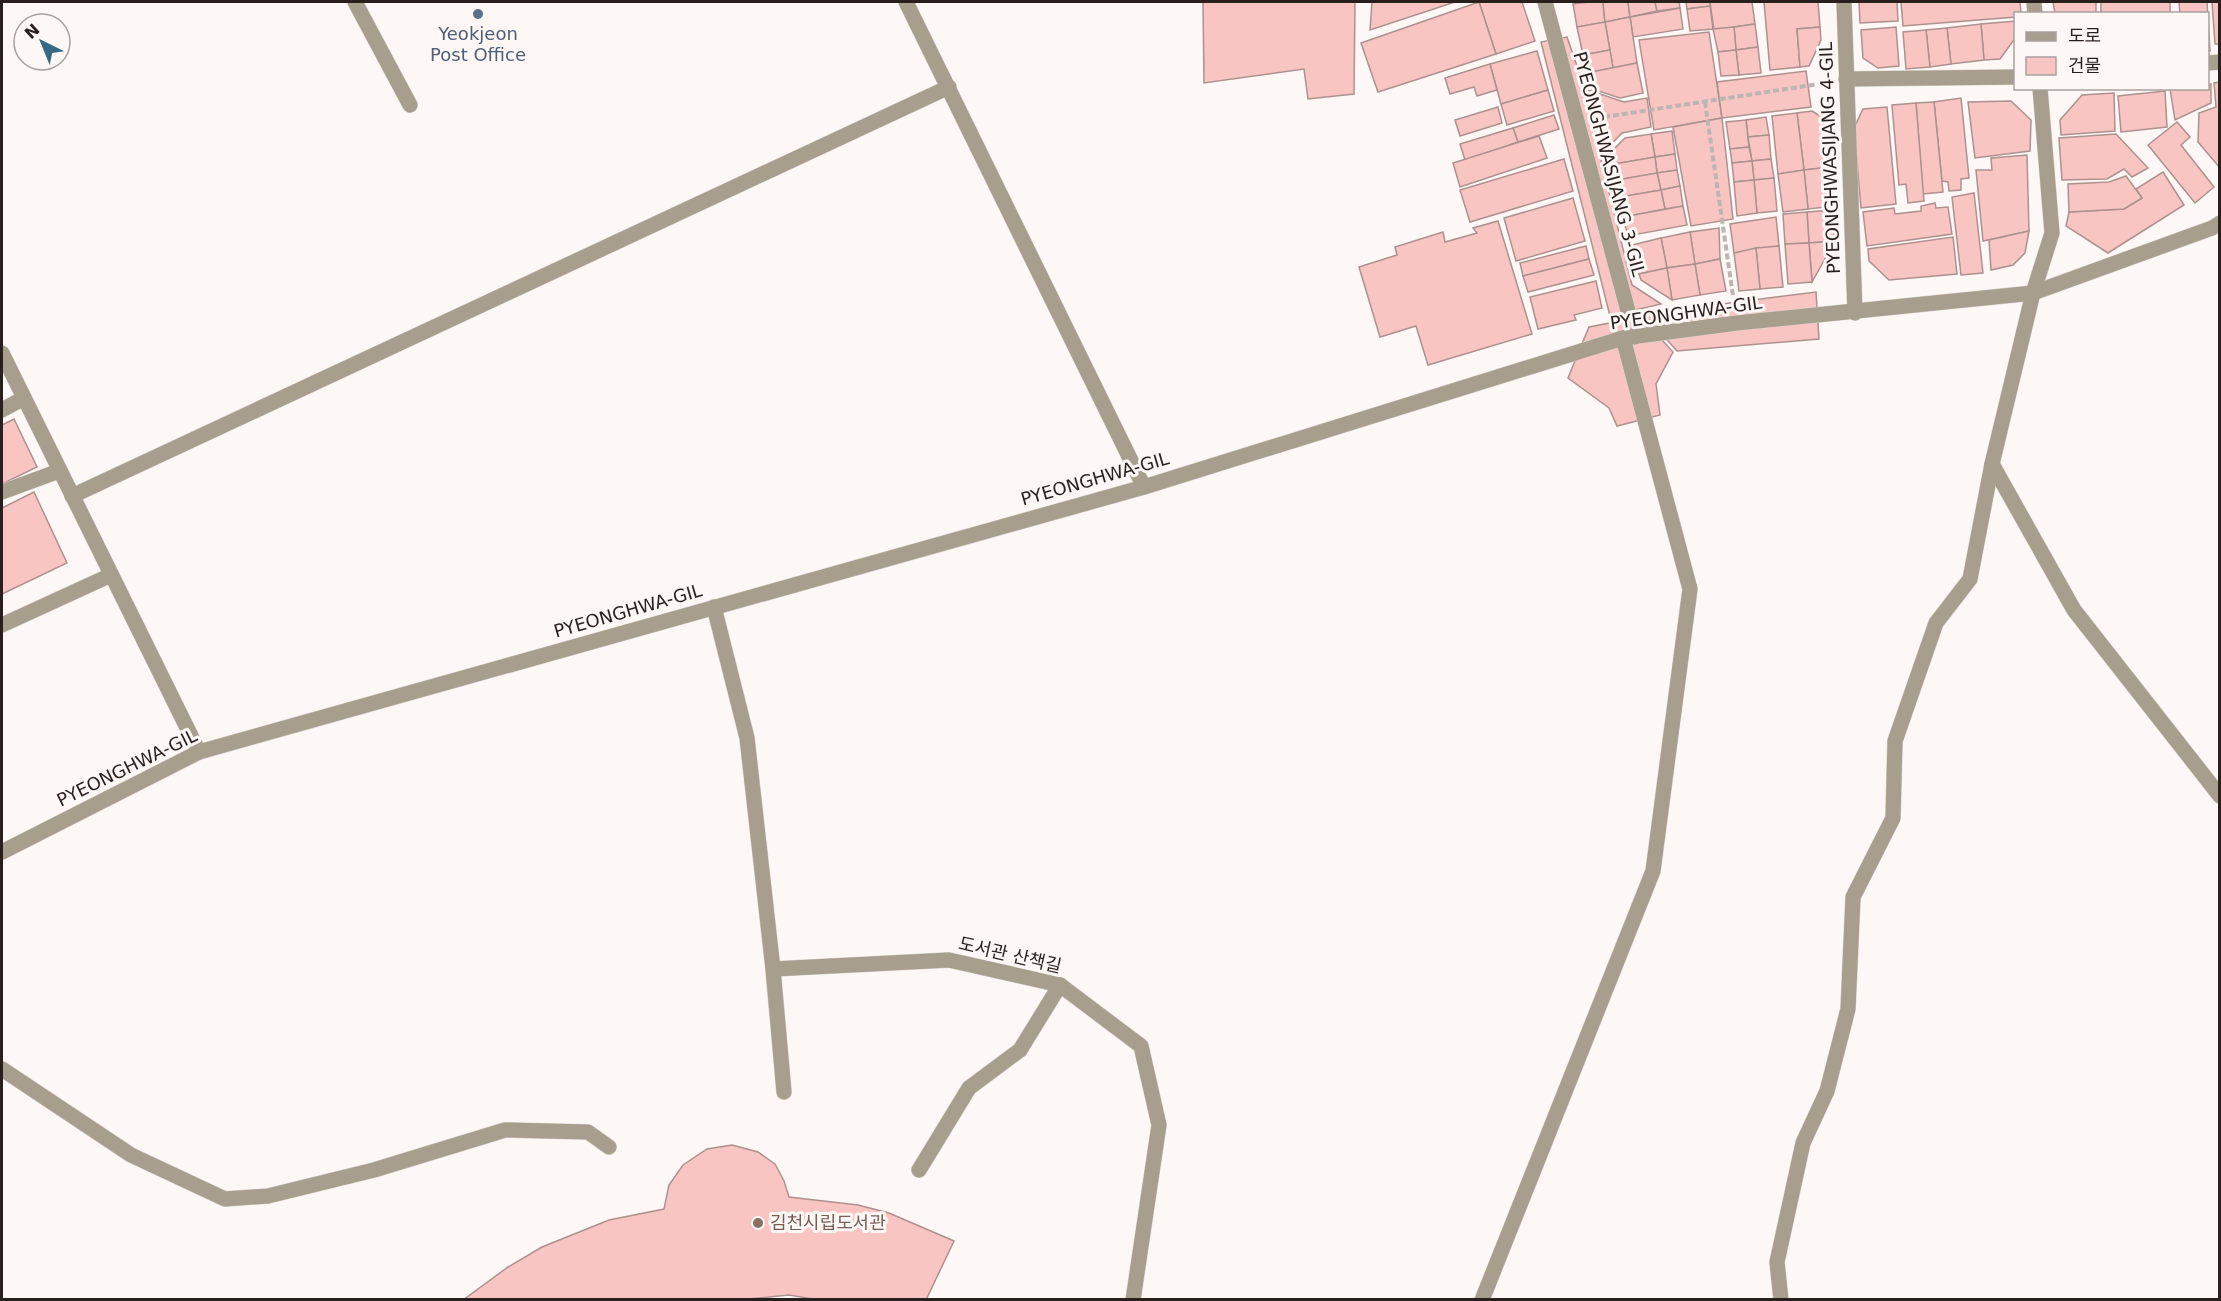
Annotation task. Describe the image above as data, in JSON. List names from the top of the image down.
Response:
{
  "streets": {
    "street": [
      "PYEONGHWASIJANG 4-GIL",
      "PYEONGHWASIJANG 3-GIL",
      "PYEONGHWA-GIL",
      "도서관 산책길"
    ]
  },
  "crossings": [
    ["PYEONGHWASIJANG 4-GIL", "PYEONGHWA-GIL"],
    ["PYEONGHWASIJANG 3-GIL", "PYEONGHWA-GIL"]
  ],
  "places": ["Yeokjeon Post Office", "김천시립도서관"],
  "legend": ["도로", "건물"],
  "north": "top left"
}
